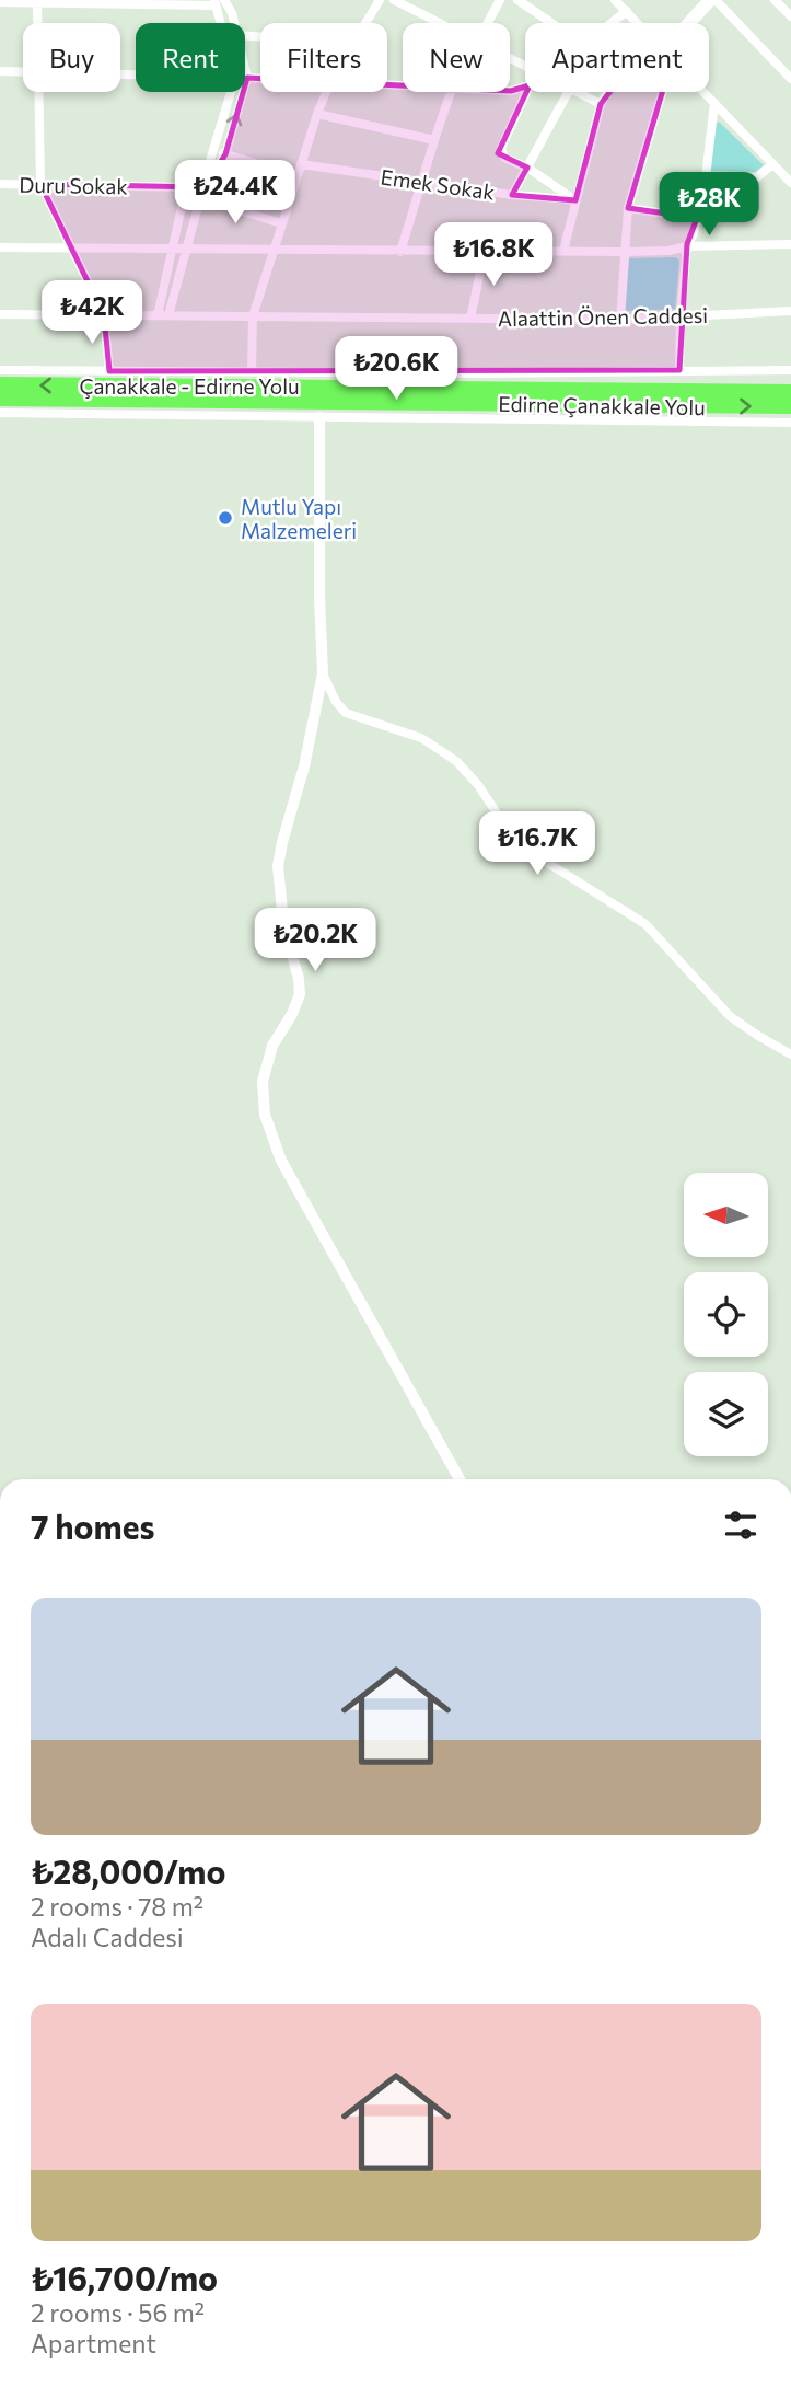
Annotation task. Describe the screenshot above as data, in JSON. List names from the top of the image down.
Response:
{
  "streets": {
    "highway": ["Çanakkale - Edirne Yolu", "Edirne Çanakkale Yolu"],
    "street": ["Emek Sokak", "Duru Sokak", "Alaattin Önen Caddesi"]
  },
  "one_way": ["Çanakkale - Edirne Yolu", "Edirne Çanakkale Yolu"],
  "places": ["Mutlu Yapı Malzemeleri"],
  "north": "left",
  "page": {
    "chip": [
      "Buy",
      "Rent",
      "Filters",
      "New",
      "Apartment"
    ],
    "price": [
      "₺24.4K",
      "₺28K",
      "₺16.8K",
      "₺42K",
      "₺20.6K",
      "₺16.7K",
      "₺20.2K"
    ],
    "heading": "7 homes",
    "list": [
      {
        "name": "₺28,000/mo",
        "note": "2 rooms · 78 m² · Adalı Caddesi"
      },
      {
        "name": "₺16,700/mo",
        "note": "2 rooms · 56 m² · Apartment"
      }
    ]
  }
}
